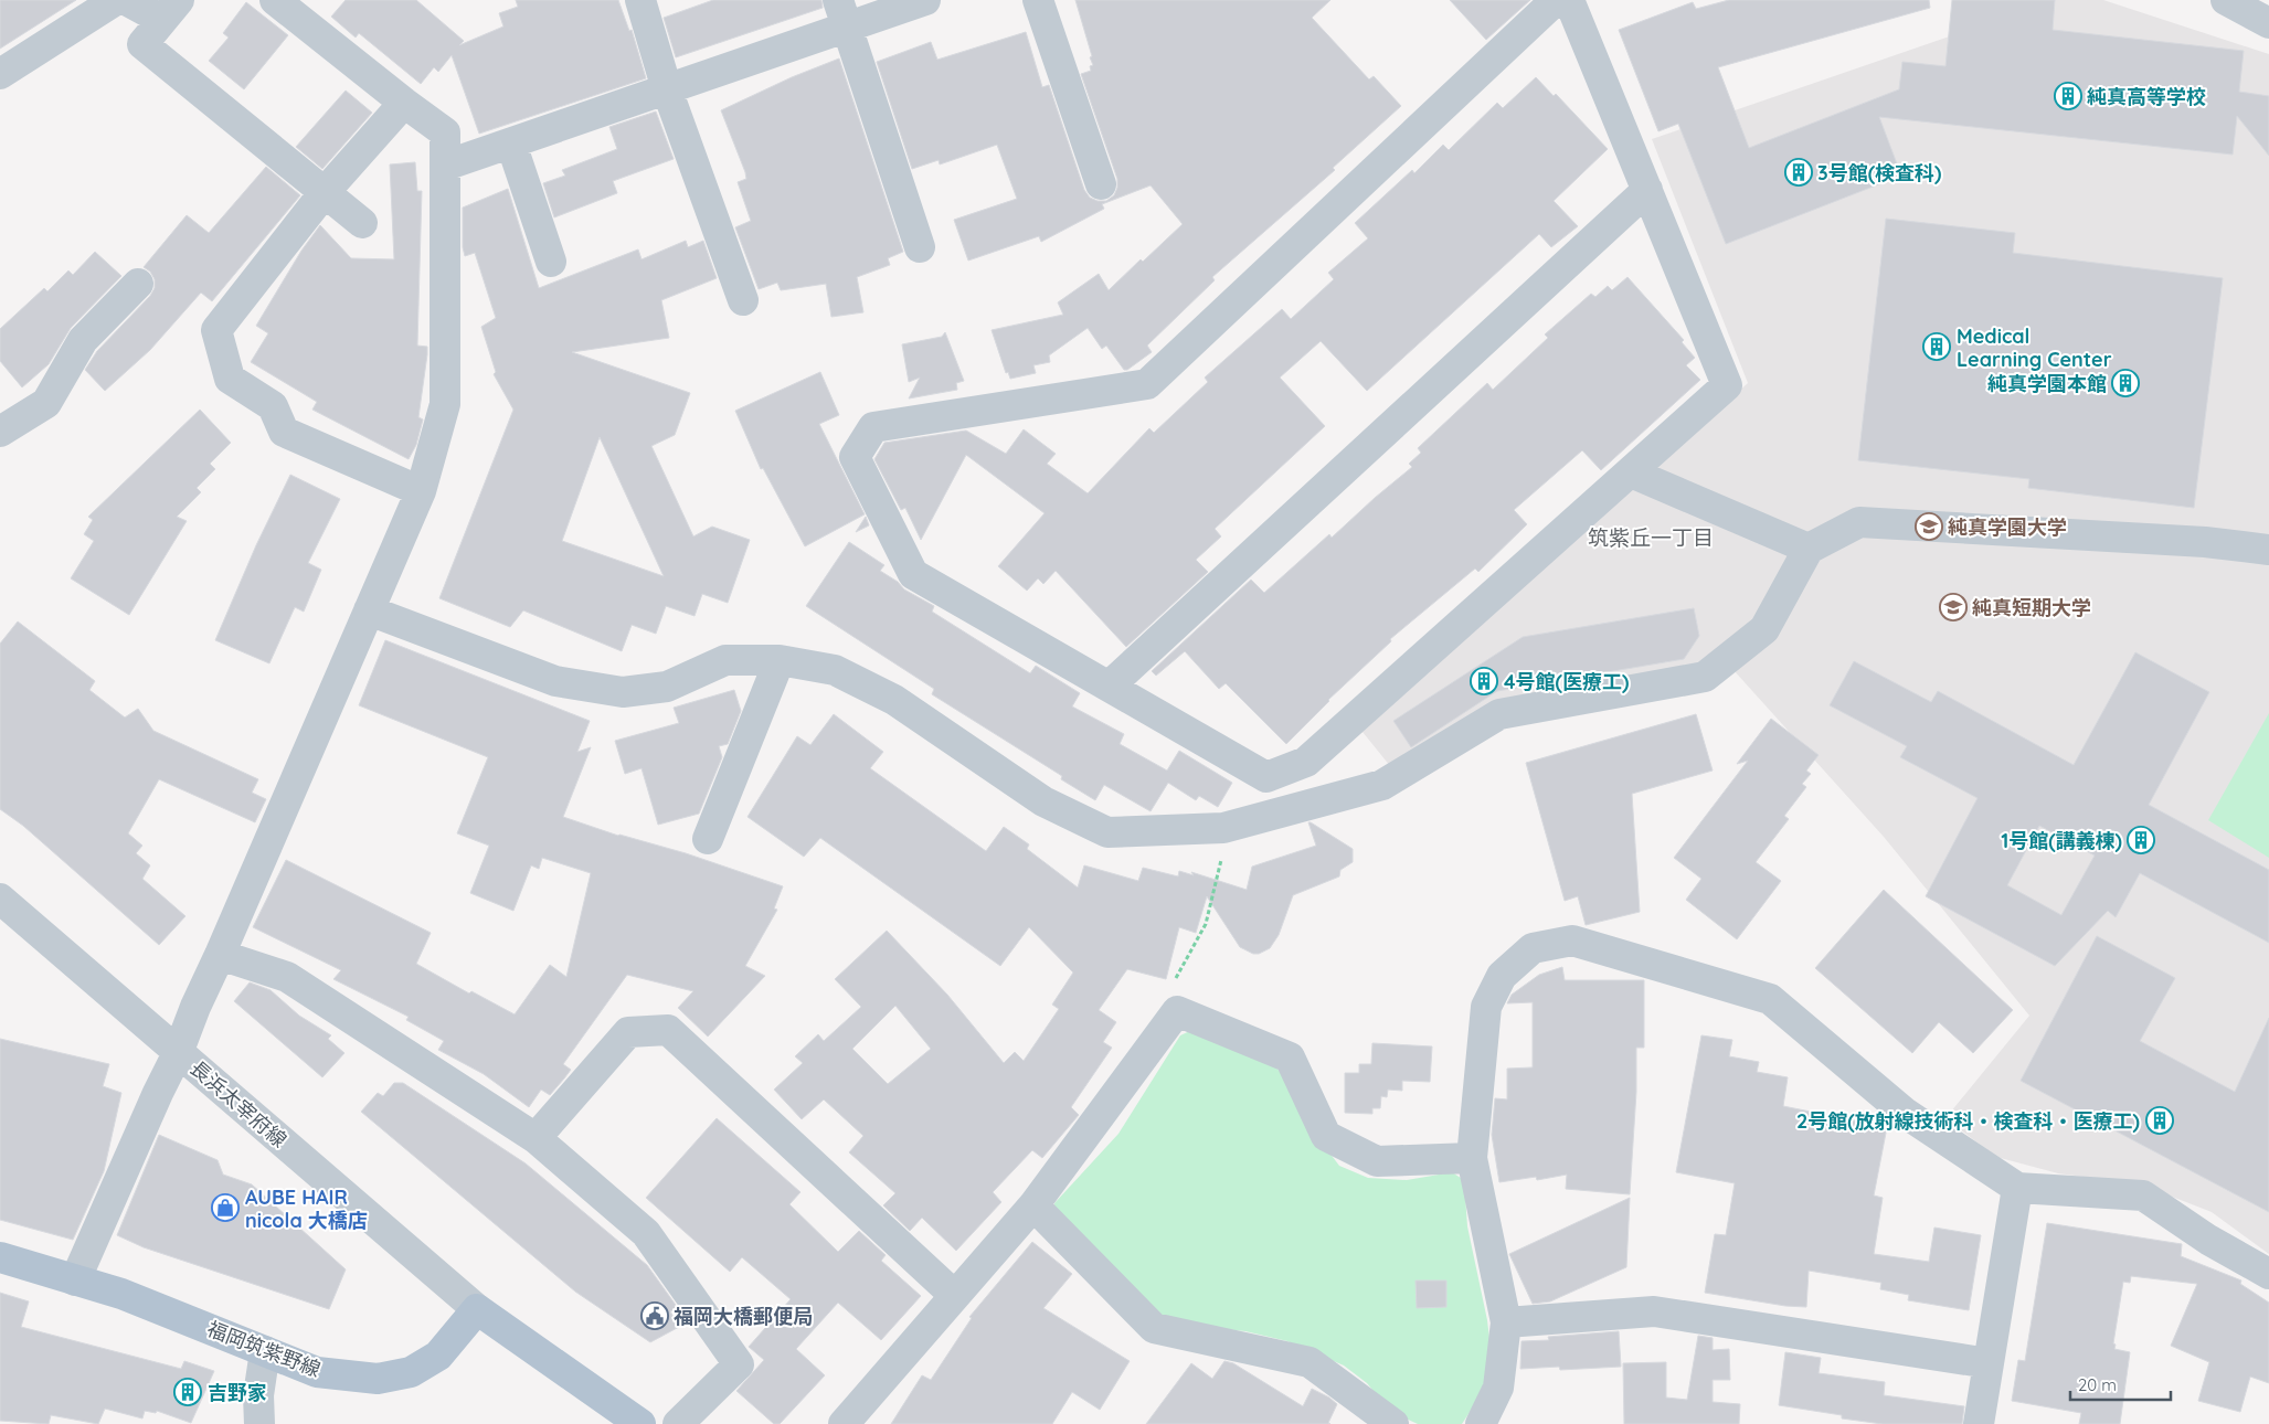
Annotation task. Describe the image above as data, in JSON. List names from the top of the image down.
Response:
{
  "streets": {
    "main road": ["福岡筑紫野線"],
    "street": ["長浜太宰府線"]
  },
  "crossings": [
    ["長浜太宰府線", "福岡筑紫野線"]
  ],
  "districts": ["筑紫丘一丁目"],
  "places": {
    "building": [
      "純真高等学校",
      "3号館(検査科)",
      "Medical Learning Center",
      "純真学園本館",
      "4号館(医療工)",
      "1号館(講義棟)",
      "2号館(放射線技術科・検査科・医療工)",
      "吉野家"
    ],
    "school or university": ["純真学園大学", "純真短期大学"],
    "shop": ["AUBE HAIR nicola 大橋店"],
    "public building": ["福岡大橋郵便局"]
  },
  "scale_bar": "20 m"
}
